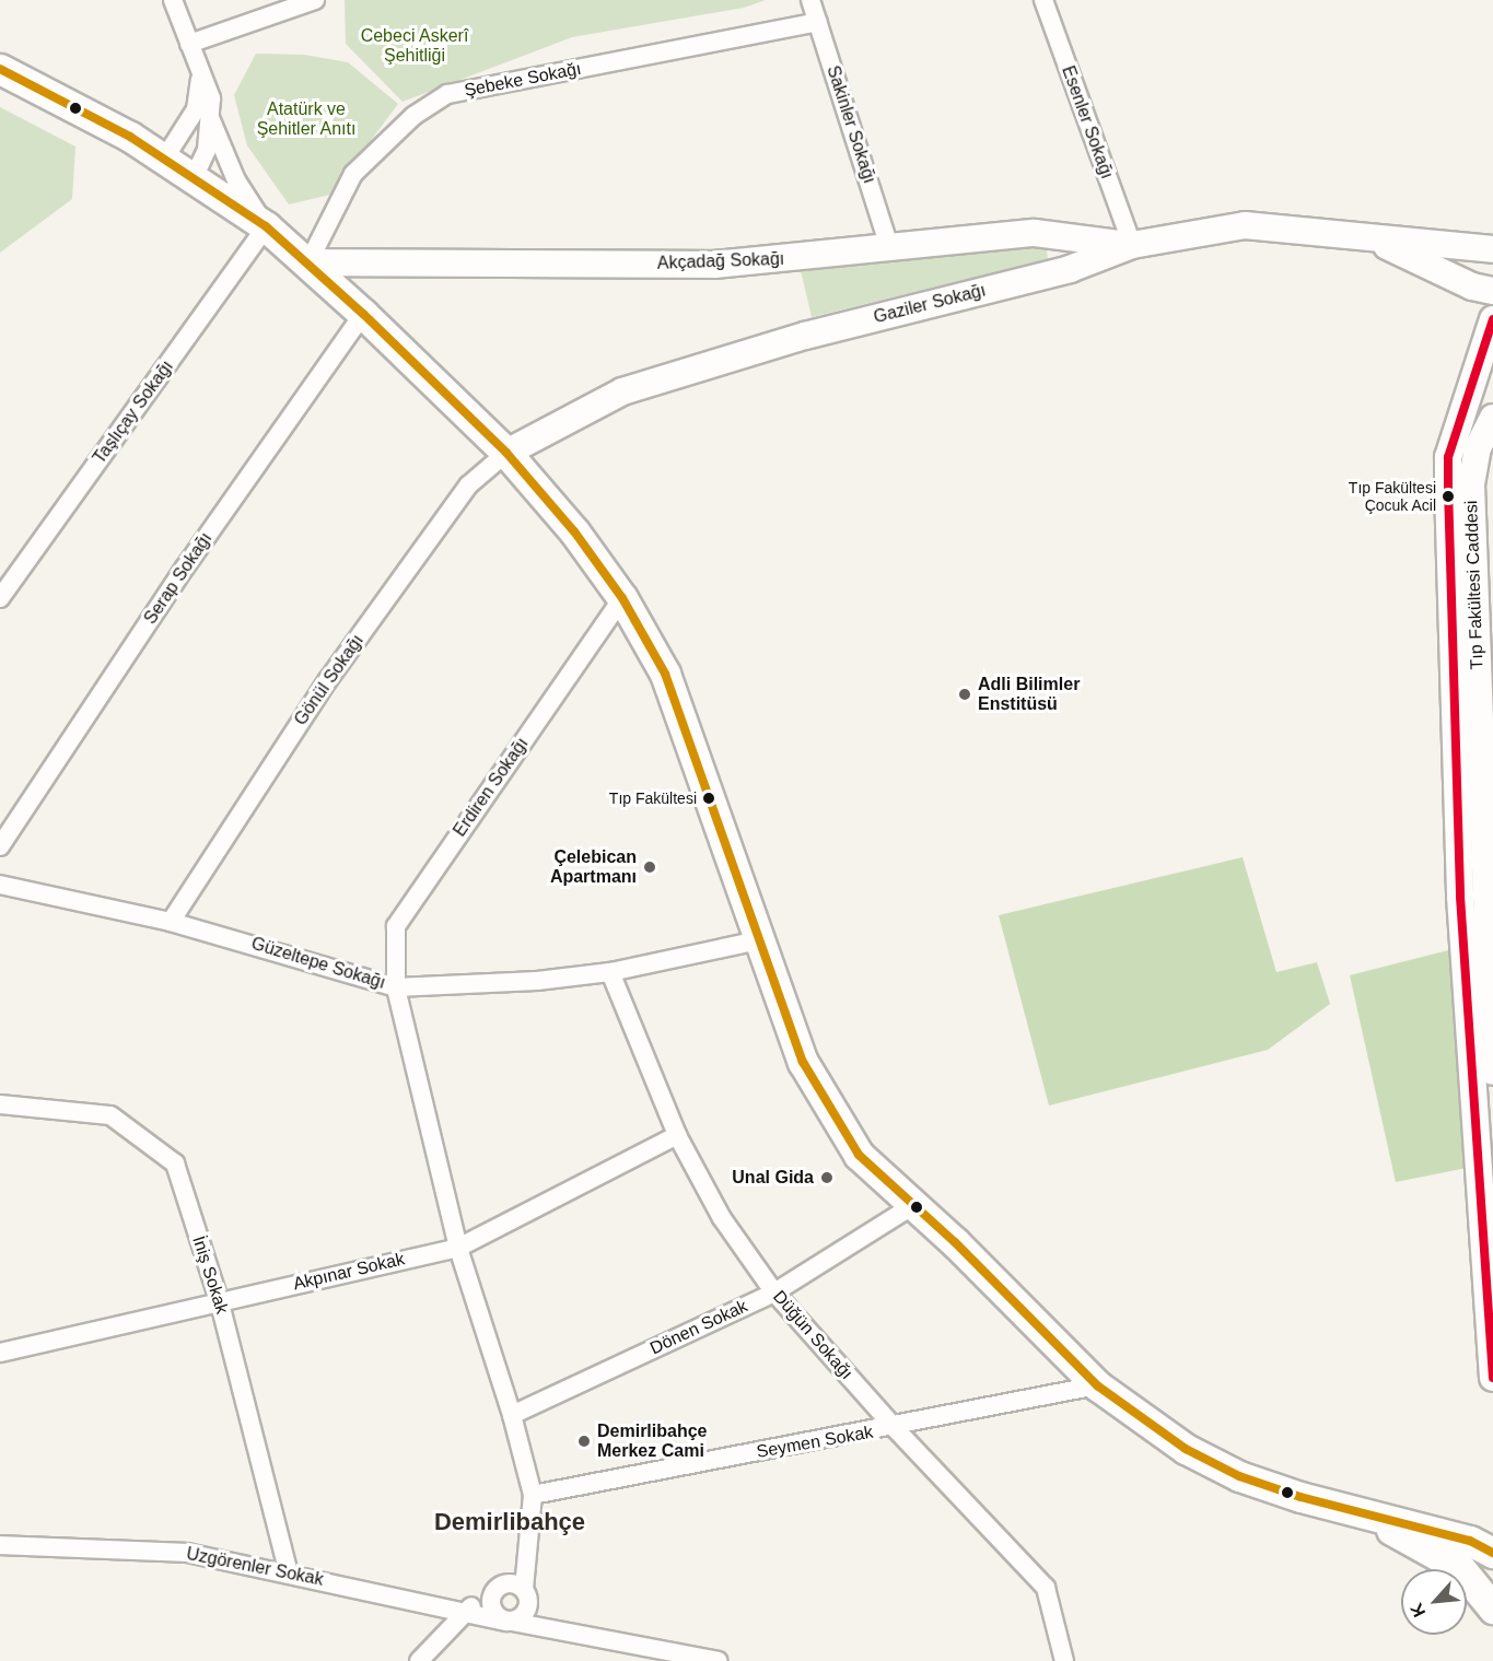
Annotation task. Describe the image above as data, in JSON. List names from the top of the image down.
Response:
{
  "streets": {
    "street": [
      "Şebeke Sokağı",
      "Esenler Sokağı",
      "Sakinler Sokağı",
      "Akçadağ Sokağı",
      "Gaziler Sokağı",
      "Taşlıçay Sokağı",
      "Serap Sokağı",
      "Tıp Fakültesi Caddesi",
      "Gönül Sokağı",
      "Erdiren Sokağı",
      "Güzeltepe Sokağı",
      "Akpınar Sokak",
      "İniş Sokak",
      "Dönen Sokak",
      "Düğün Sokağı",
      "Seymen Sokak",
      "Uzgörenler Sokak"
    ]
  },
  "crossings": [
    ["Şebeke Sokağı", "Sakinler Sokağı"],
    ["Şebeke Sokağı", "Akçadağ Sokağı"],
    ["Esenler Sokağı", "Akçadağ Sokağı"],
    ["Esenler Sokağı", "Gaziler Sokağı"],
    ["Sakinler Sokağı", "Akçadağ Sokağı"],
    ["Akçadağ Sokağı", "Gaziler Sokağı"],
    ["Gaziler Sokağı", "Gönül Sokağı"],
    ["Gönül Sokağı", "Güzeltepe Sokağı"],
    ["Erdiren Sokağı", "Güzeltepe Sokağı"],
    ["Erdiren Sokağı", "Akpınar Sokak"],
    ["Erdiren Sokağı", "Dönen Sokak"],
    ["Erdiren Sokağı", "Seymen Sokak"],
    ["Güzeltepe Sokağı", "Düğün Sokağı"],
    ["Akpınar Sokak", "İniş Sokak"],
    ["Akpınar Sokak", "Düğün Sokağı"],
    ["İniş Sokak", "Uzgörenler Sokak"],
    ["Dönen Sokak", "Düğün Sokağı"],
    ["Düğün Sokağı", "Seymen Sokak"]
  ],
  "districts": ["Demirlibahçe"],
  "parks": ["Cebeci Askerî Şehitliği", "Atatürk ve Şehitler Anıtı"],
  "places": [
    "Tıp Fakültesi Çocuk Acil",
    "Adli Bilimler Enstitüsü",
    "Tıp Fakültesi",
    "Çelebican Apartmanı",
    "Unal Gida",
    "Demirlibahçe Merkez Cami"
  ],
  "north": "bottom left"
}
